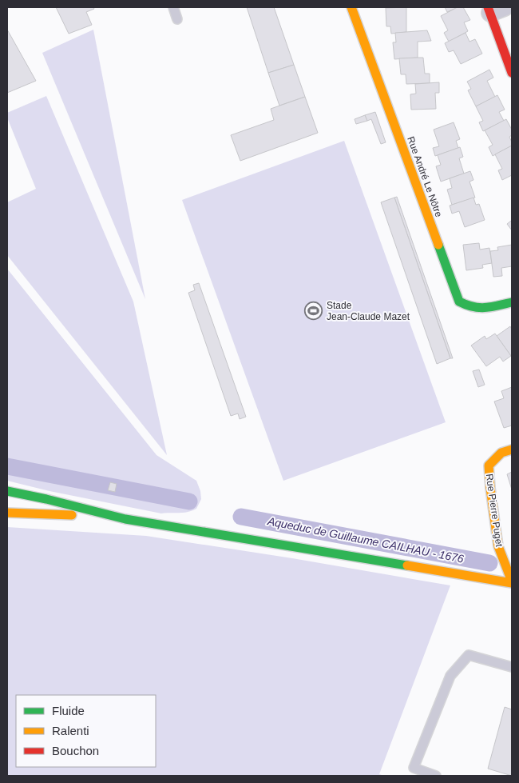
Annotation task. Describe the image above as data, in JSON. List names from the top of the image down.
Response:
{
  "streets": {
    "main road": ["Rue André Le Nôtre", "Rue Pierre Puget"]
  },
  "water": ["Aqueduc de Guillaume CAILHAU - 1676"],
  "places": {
    "sports": ["Stade Jean-Claude Mazet"]
  },
  "legend": ["Fluide", "Ralenti", "Bouchon"]
}
